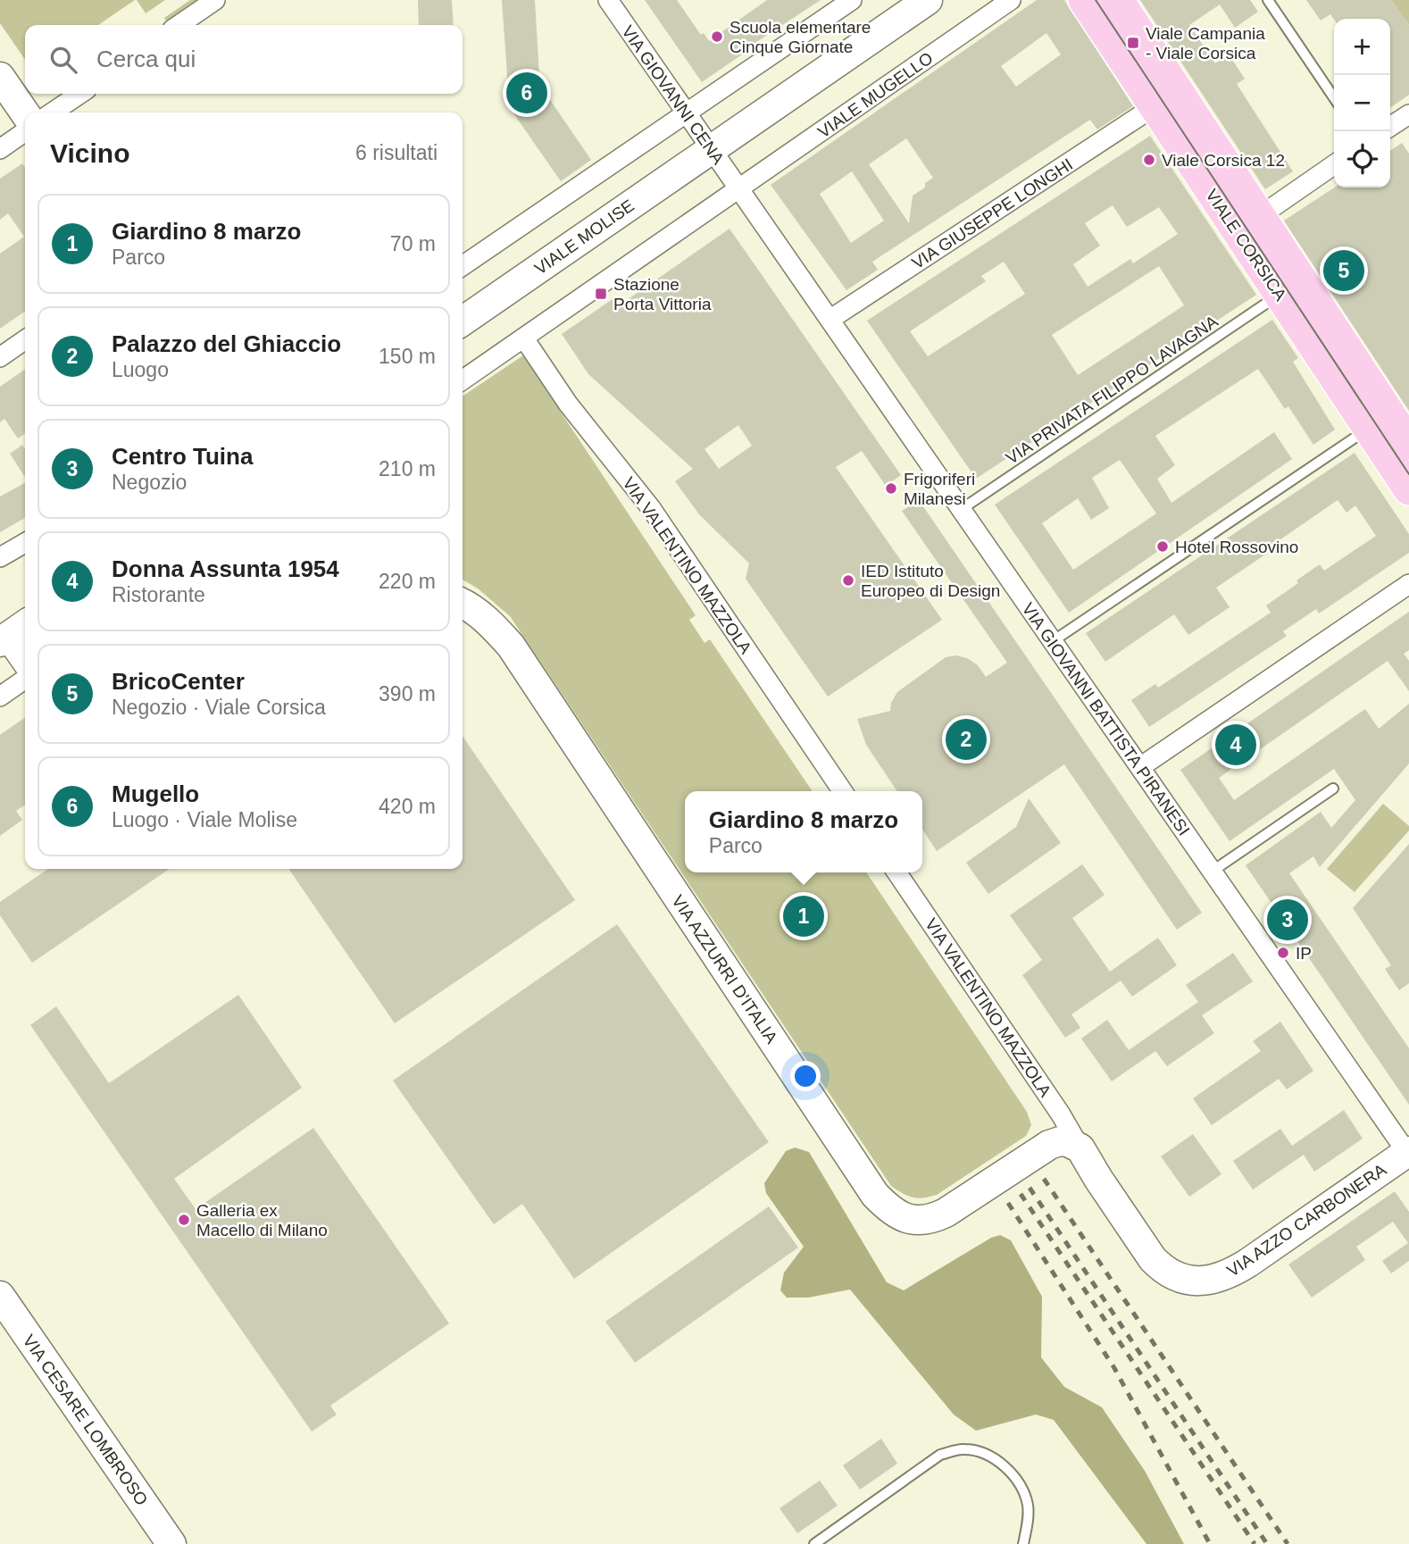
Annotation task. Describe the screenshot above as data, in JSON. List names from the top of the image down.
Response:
{
  "streets": {
    "main road": ["VIALE CORSICA"],
    "street": [
      "VIA GIOVANNI CENA",
      "VIALE MUGELLO",
      "VIA GIUSEPPE LONGHI",
      "VIALE MOLISE",
      "VIA VALENTINO MAZZOLA",
      "VIA GIOVANNI BATTISTA PIRANESI",
      "VIA AZZURRI D'ITALIA",
      "VIA AZZO CARBONERA",
      "VIA CESARE LOMBROSO"
    ],
    "lane": ["VIA PRIVATA FILIPPO LAVAGNA"]
  },
  "crossings": [
    ["VIA GIOVANNI CENA", "VIALE MUGELLO"],
    ["VIA GIOVANNI CENA", "VIALE MOLISE"],
    ["VIA GIOVANNI CENA", "VIA GIOVANNI BATTISTA PIRANESI"],
    ["VIALE MUGELLO", "VIA GIOVANNI BATTISTA PIRANESI"],
    ["VIA GIUSEPPE LONGHI", "VIALE CORSICA"],
    ["VIA GIUSEPPE LONGHI", "VIA GIOVANNI BATTISTA PIRANESI"],
    ["VIALE CORSICA", "VIA PRIVATA FILIPPO LAVAGNA"],
    ["VIA PRIVATA FILIPPO LAVAGNA", "VIA GIOVANNI BATTISTA PIRANESI"],
    ["VIA VALENTINO MAZZOLA", "VIA AZZURRI D'ITALIA"],
    ["VIA VALENTINO MAZZOLA", "VIA AZZO CARBONERA"],
    ["VIA GIOVANNI BATTISTA PIRANESI", "VIA AZZO CARBONERA"],
    ["VIA AZZURRI D'ITALIA", "VIA AZZO CARBONERA"]
  ],
  "places": {
    "other": [
      "Scuola elementare Cinque Giornate",
      "Viale Corsica 12",
      "Frigoriferi Milanesi",
      "Hotel Rossovino",
      "IED Istituto Europeo di Design",
      "IP",
      "Galleria ex Macello di Milano"
    ],
    "transit": ["Viale Campania - Viale Corsica", "Stazione Porta Vittoria"]
  },
  "page": {
    "map_buttons": ["+", "−"],
    "search": "Cerca qui",
    "pins": [
      "6",
      "5",
      "2",
      "4",
      "1",
      "3"
    ],
    "heading": ["Vicino", "6 risultati"],
    "list": [
      {
        "mark": "1",
        "name": "Giardino 8 marzo",
        "note": "Parco",
        "value": "70 m"
      },
      {
        "mark": "2",
        "name": "Palazzo del Ghiaccio",
        "note": "Luogo",
        "value": "150 m"
      },
      {
        "mark": "3",
        "name": "Centro Tuina",
        "note": "Negozio",
        "value": "210 m"
      },
      {
        "mark": "4",
        "name": "Donna Assunta 1954",
        "note": "Ristorante",
        "value": "220 m"
      },
      {
        "mark": "5",
        "name": "BricoCenter",
        "note": "Negozio · Viale Corsica",
        "value": "390 m"
      },
      {
        "mark": "6",
        "name": "Mugello",
        "note": "Luogo · Viale Molise",
        "value": "420 m"
      }
    ],
    "popup": ["Giardino 8 marzo", "Parco"]
  }
}
